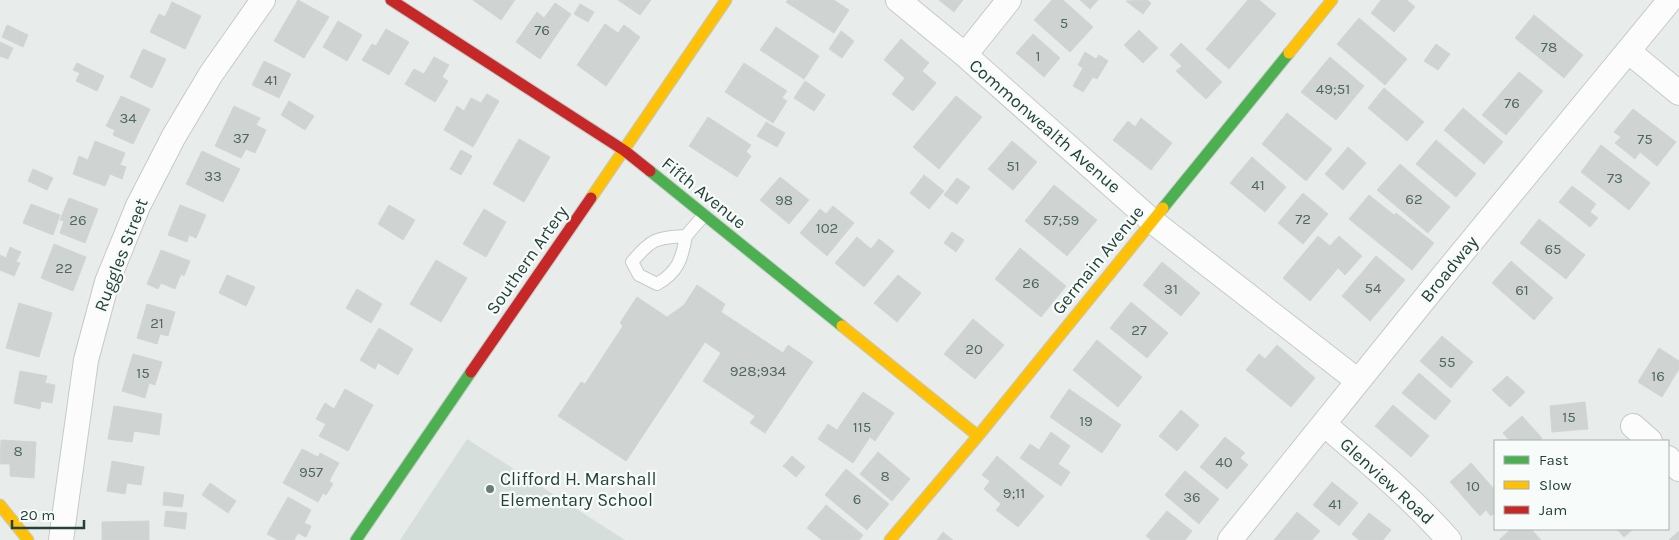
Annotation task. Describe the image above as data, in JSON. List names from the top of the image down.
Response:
{
  "streets": {
    "street": [
      "Commonwealth Avenue",
      "Fifth Avenue",
      "Ruggles Street",
      "Southern Artery",
      "Germain Avenue",
      "Broadway",
      "Glenview Road"
    ]
  },
  "crossings": [
    ["Commonwealth Avenue", "Germain Avenue"],
    ["Commonwealth Avenue", "Broadway"],
    ["Fifth Avenue", "Southern Artery"],
    ["Fifth Avenue", "Germain Avenue"],
    ["Broadway", "Glenview Road"]
  ],
  "places": ["Clifford H. Marshall Elementary School"],
  "house_numbers": [
    "5",
    "76",
    "78",
    "1",
    "41",
    "49;51",
    "76",
    "34",
    "37",
    "75",
    "51",
    "33",
    "73",
    "41",
    "62",
    "98",
    "72",
    "26",
    "57;59",
    "102",
    "65",
    "22",
    "26",
    "54",
    "31",
    "61",
    "21",
    "27",
    "20",
    "55",
    "928;934",
    "15",
    "16",
    "15",
    "19",
    "115",
    "8",
    "40",
    "957",
    "8",
    "10",
    "9;11",
    "36",
    "6",
    "41"
  ],
  "legend": ["Fast", "Slow", "Jam"],
  "scale_bar": "20 m"
}
